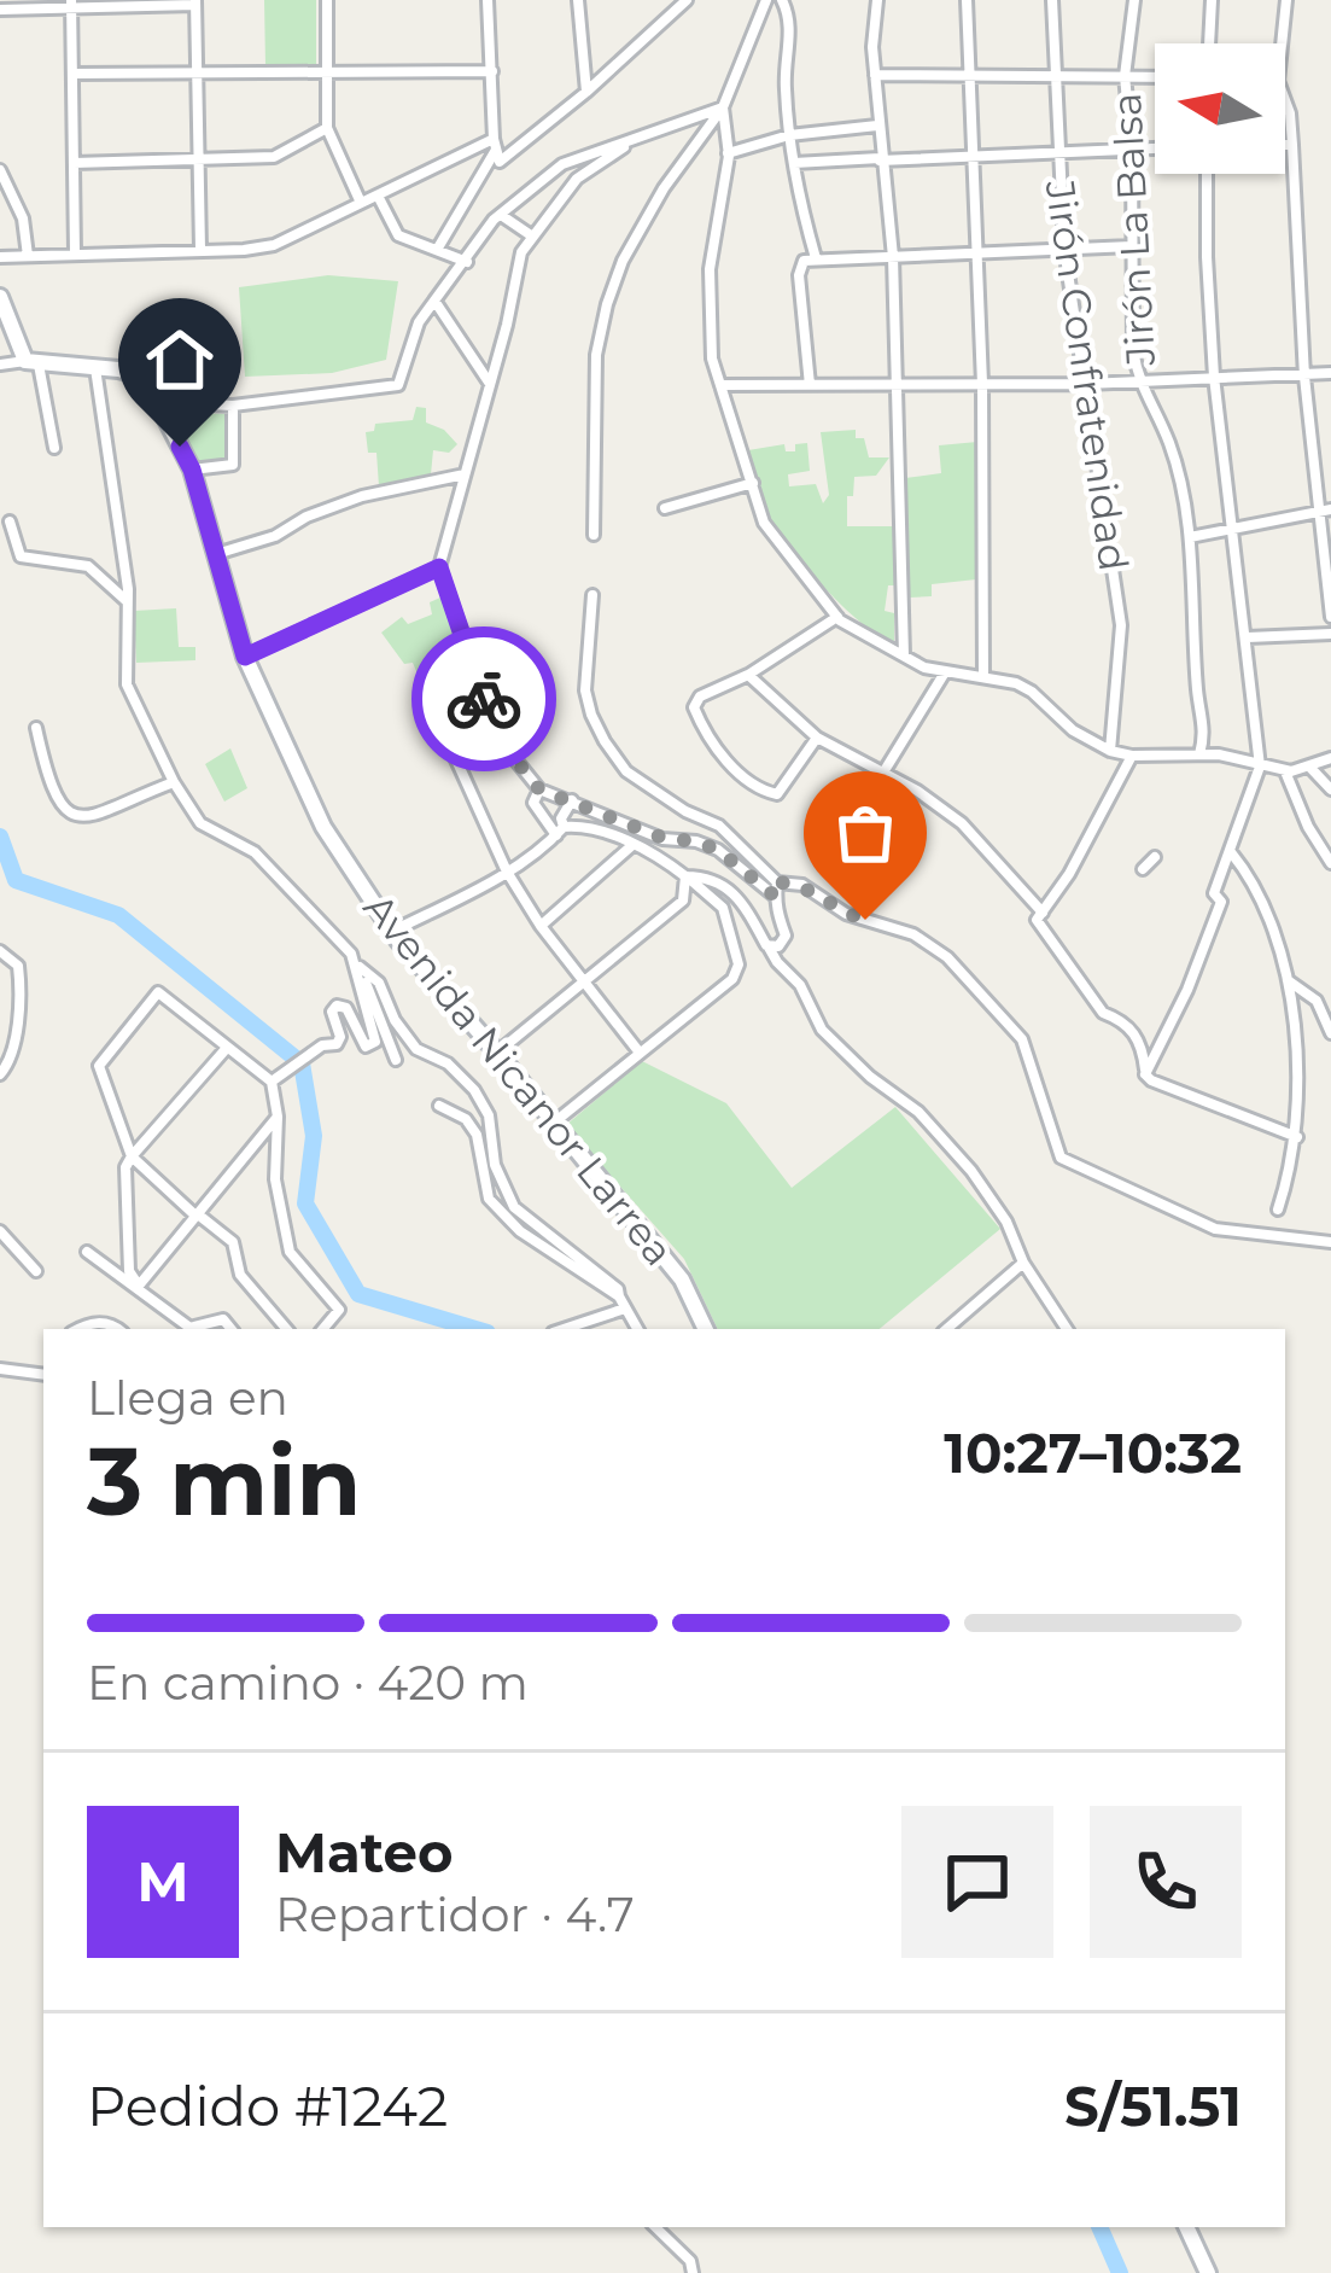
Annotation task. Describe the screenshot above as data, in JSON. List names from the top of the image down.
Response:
{
  "streets": {
    "main road": ["Avenida Nicanor Larrea"],
    "street": ["Jirón La Balsa", "Jirón Confratenidad"]
  },
  "north": "left",
  "page": {
    "heading": ["3 min", "Llega en", "10:27–10:32"],
    "panel": [
      "Mateo",
      "Repartidor · 4.7",
      "Pedido #1242",
      "S/51.51"
    ],
    "bar": "En camino · 420 m",
    "round": "M"
  }
}
